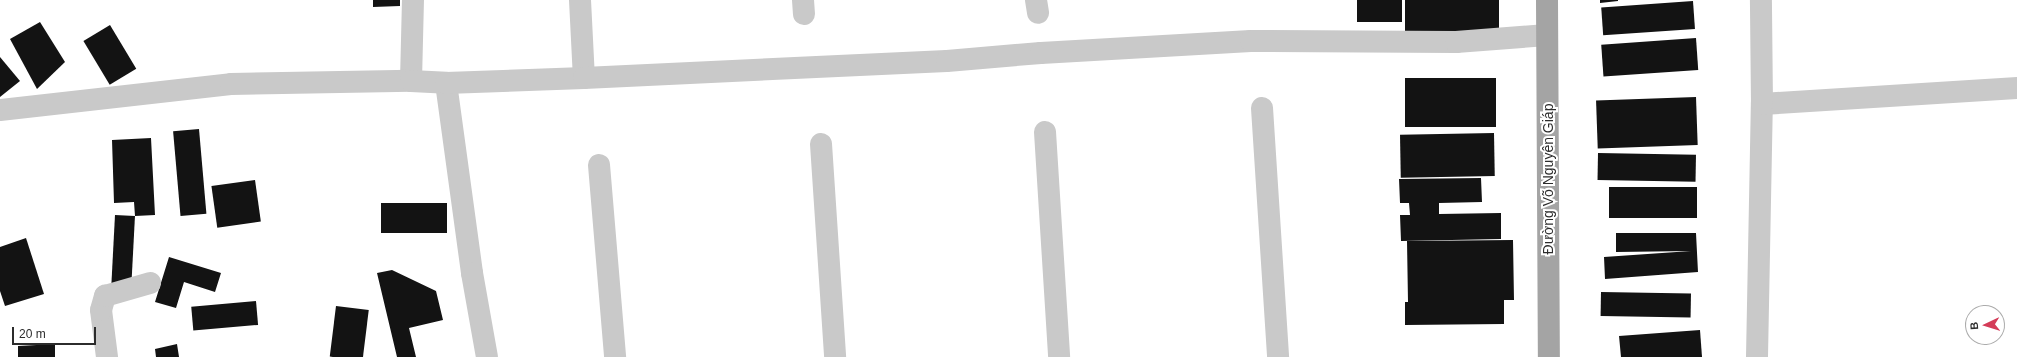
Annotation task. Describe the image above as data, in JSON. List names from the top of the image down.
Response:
{
  "streets": {
    "main road": ["Đường Võ Nguyên Giáp"]
  },
  "scale_bar": "20 m",
  "north": "left"
}
